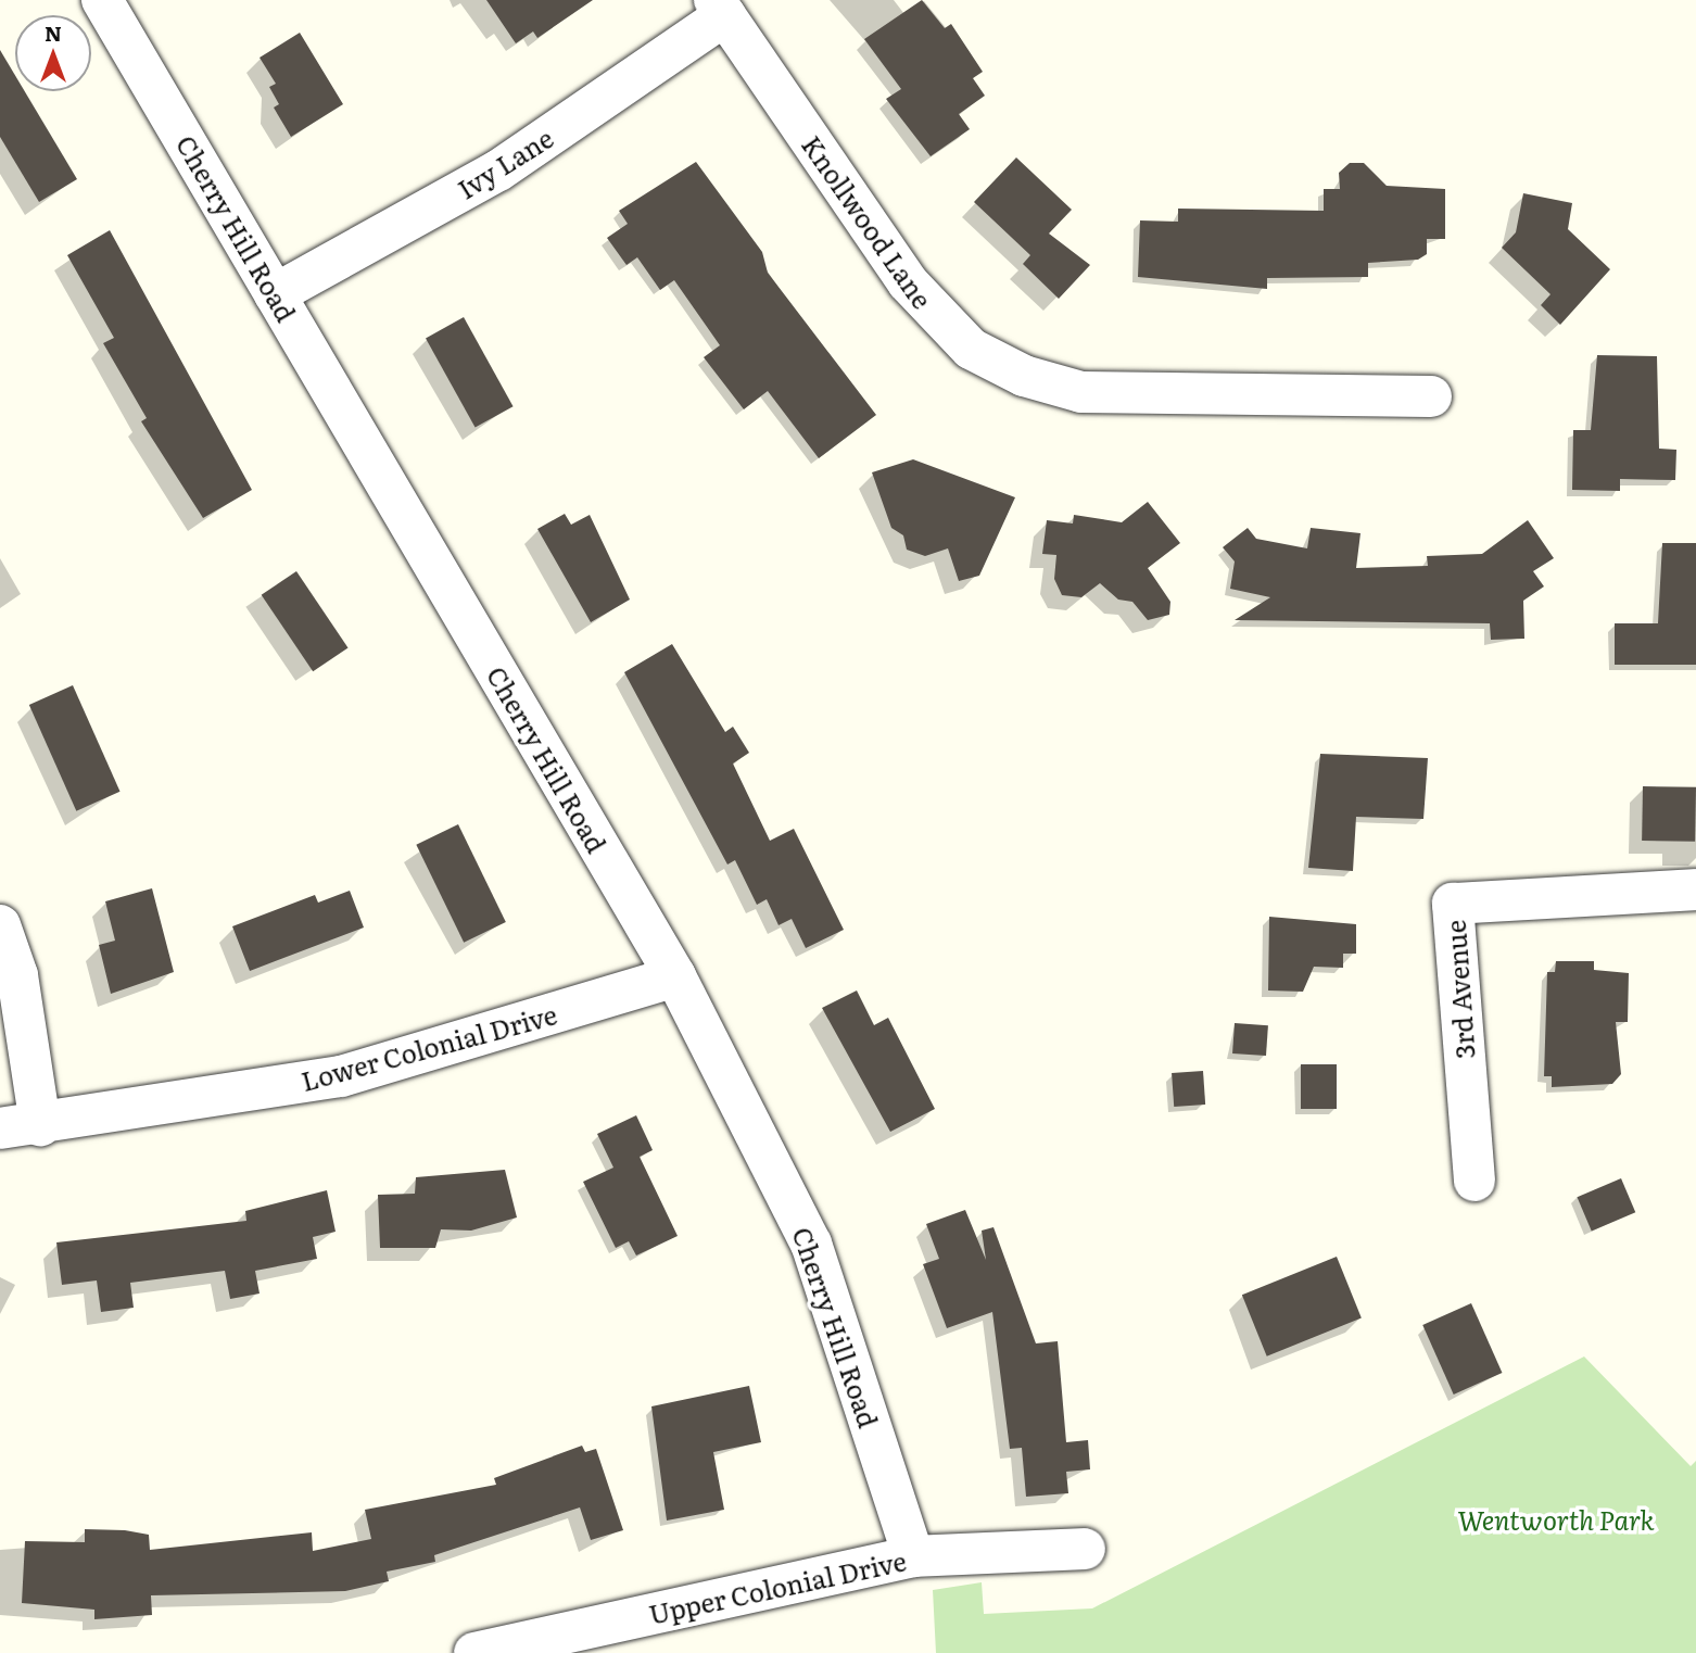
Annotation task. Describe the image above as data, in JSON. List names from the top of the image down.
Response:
{
  "streets": {
    "street": [
      "Ivy Lane",
      "Knollwood Lane",
      "Cherry Hill Road",
      "3rd Avenue",
      "Lower Colonial Drive",
      "Upper Colonial Drive"
    ]
  },
  "crossings": [
    ["Ivy Lane", "Knollwood Lane"],
    ["Ivy Lane", "Cherry Hill Road"],
    ["Cherry Hill Road", "Lower Colonial Drive"],
    ["Cherry Hill Road", "Upper Colonial Drive"]
  ],
  "parks": ["Wentworth Park"],
  "north": "top"
}
